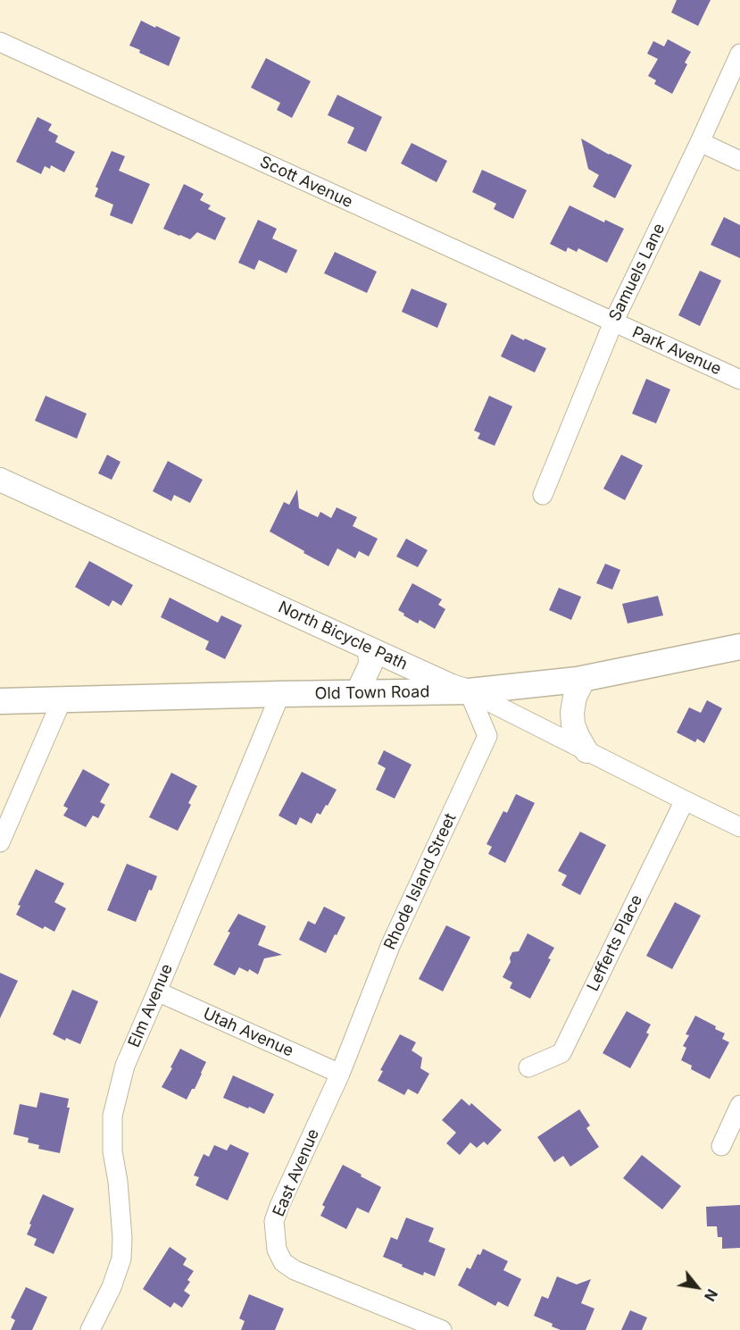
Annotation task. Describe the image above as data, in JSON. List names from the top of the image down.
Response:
{
  "streets": {
    "main road": ["Old Town Road"],
    "street": [
      "Scott Avenue",
      "Samuels Lane",
      "Park Avenue",
      "North Bicycle Path",
      "Rhode Island Street",
      "Lefferts Place",
      "Elm Avenue",
      "Utah Avenue",
      "East Avenue"
    ]
  },
  "crossings": [
    ["Scott Avenue", "Samuels Lane"],
    ["Scott Avenue", "Park Avenue"],
    ["Samuels Lane", "Park Avenue"],
    ["North Bicycle Path", "Old Town Road"],
    ["North Bicycle Path", "Rhode Island Street"],
    ["North Bicycle Path", "Lefferts Place"],
    ["Old Town Road", "Rhode Island Street"],
    ["Old Town Road", "Elm Avenue"],
    ["Rhode Island Street", "Utah Avenue"],
    ["Rhode Island Street", "East Avenue"],
    ["Elm Avenue", "Utah Avenue"],
    ["Utah Avenue", "East Avenue"]
  ],
  "north": "bottom right"
}
